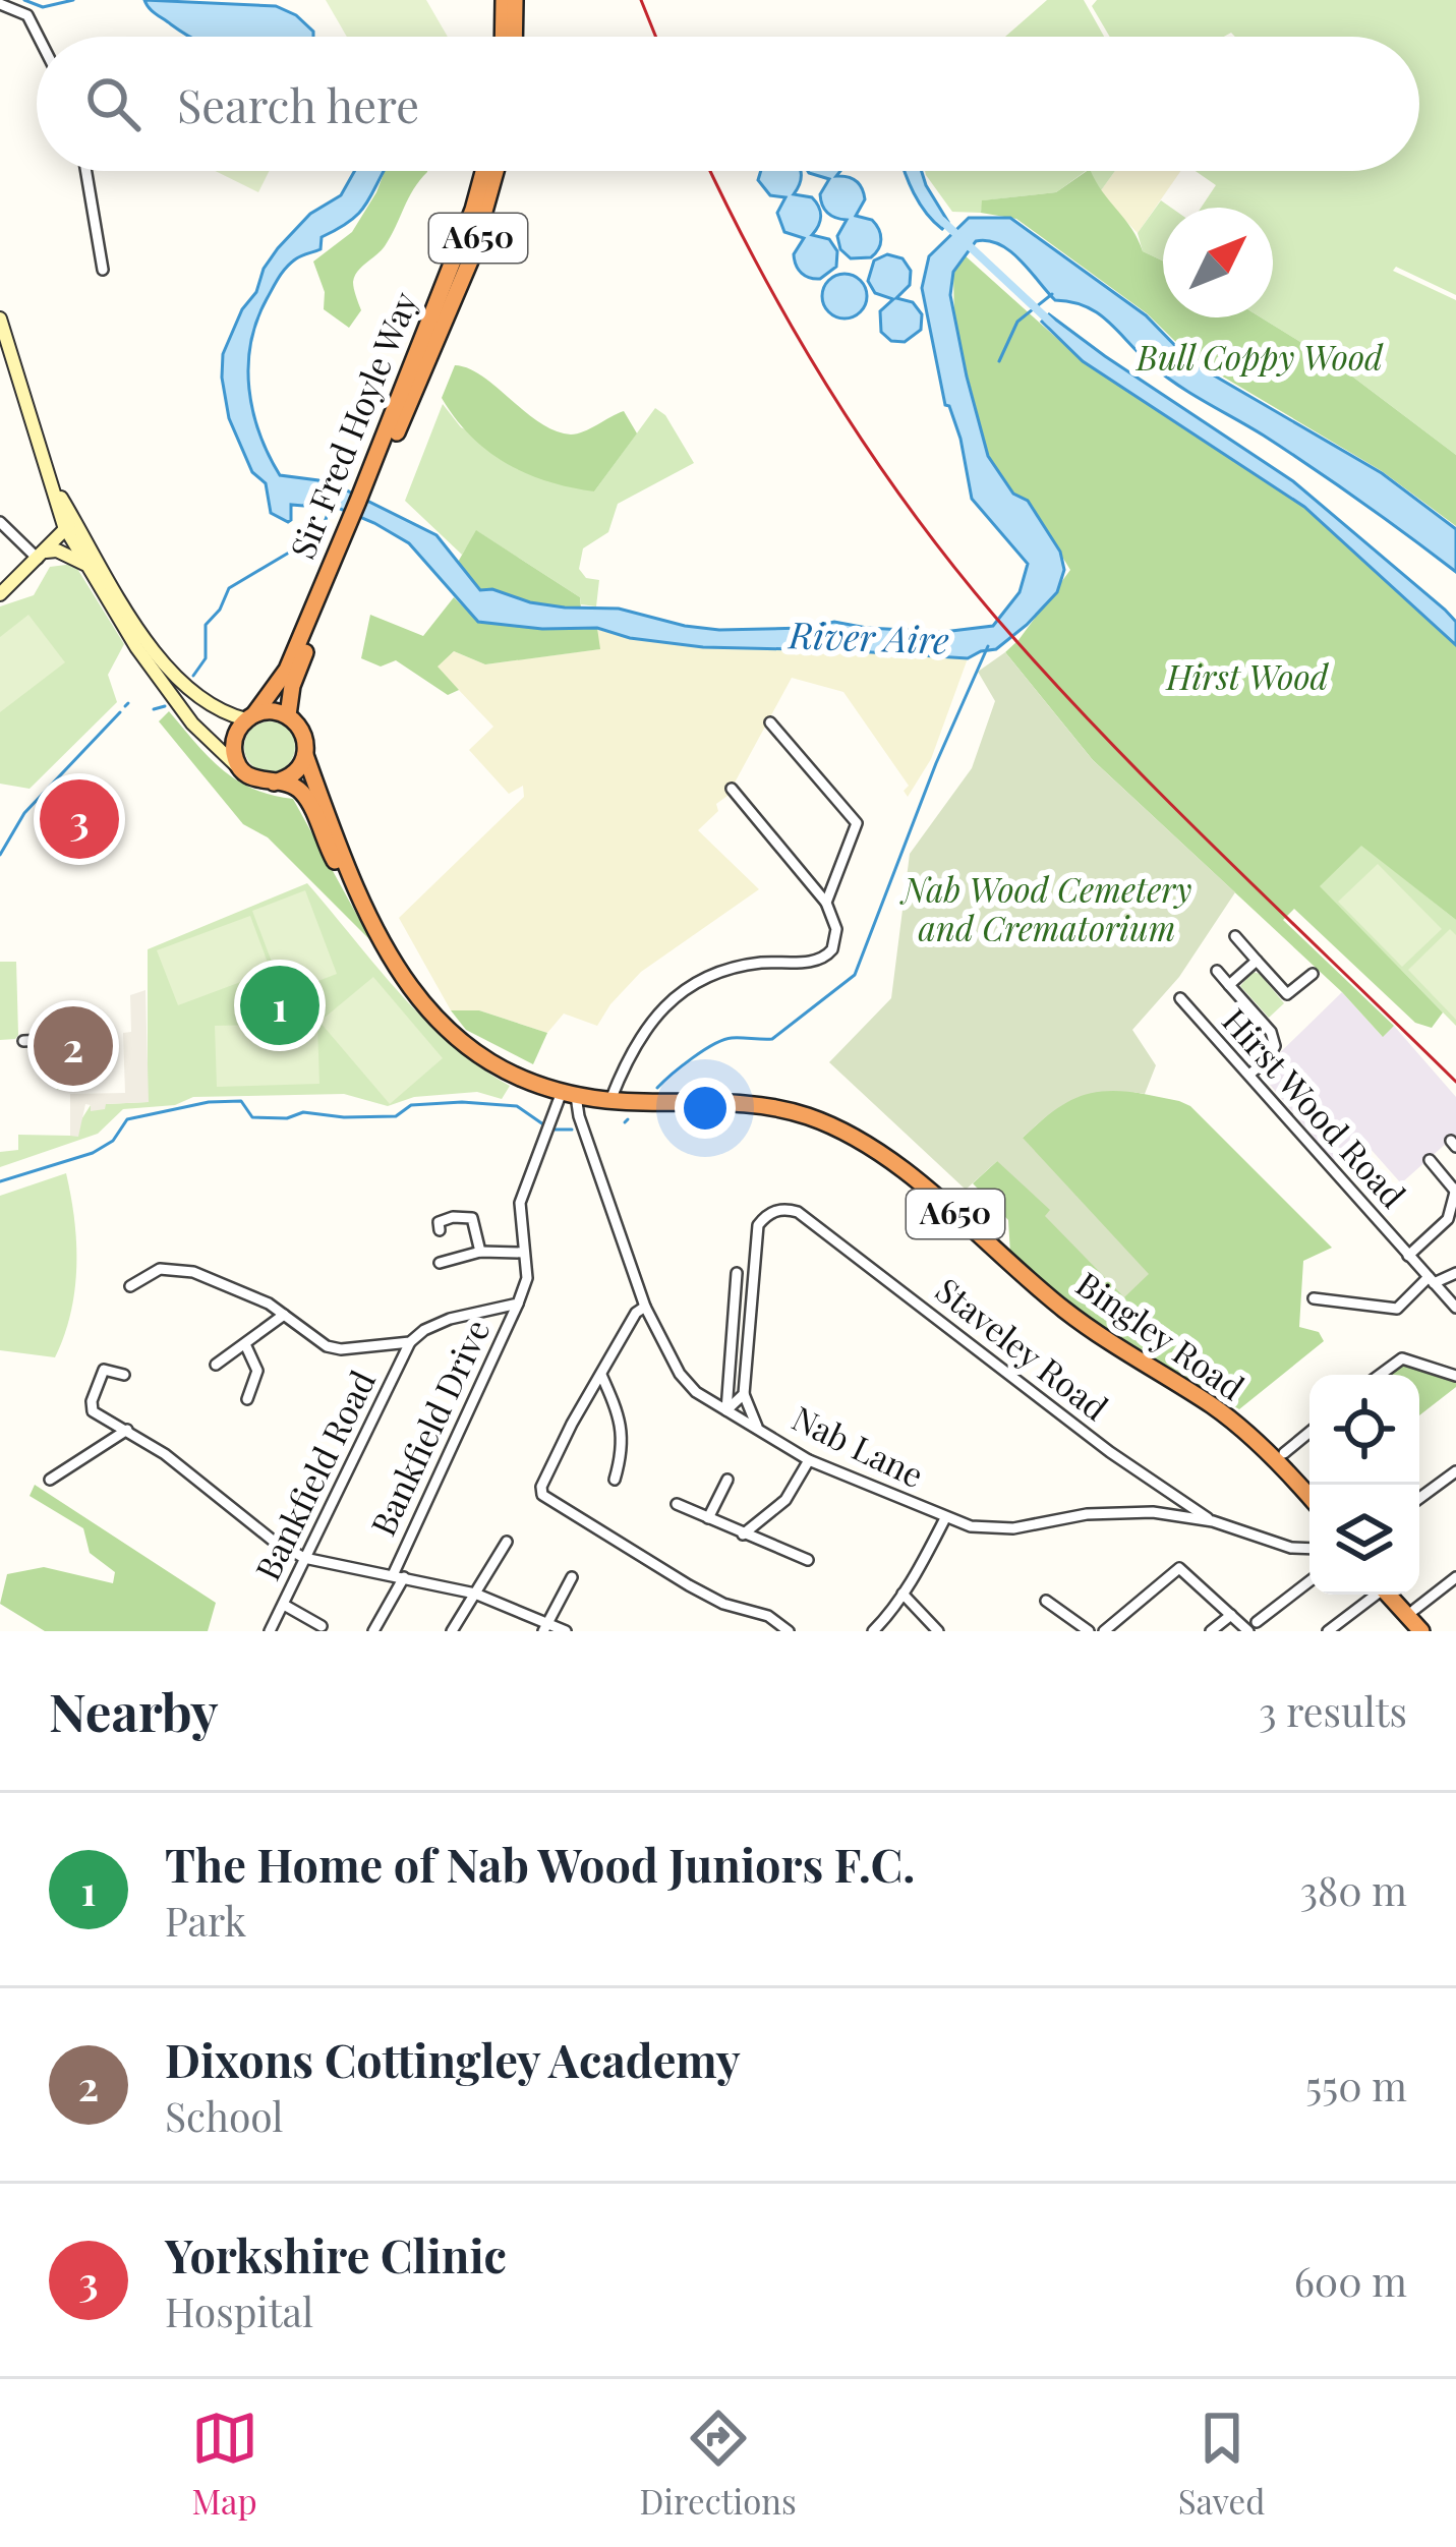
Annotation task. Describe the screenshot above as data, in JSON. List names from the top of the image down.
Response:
{
  "streets": {
    "highway": ["A650", "Sir Fred Hoyle Way", "Bingley Road"],
    "street": [
      "Hirst Wood Road",
      "Staveley Road",
      "Bankfield Drive",
      "Nab Lane",
      "Bankfield Road"
    ]
  },
  "crossings": [
    ["A650", "Sir Fred Hoyle Way"],
    ["A650", "Bingley Road"],
    ["Sir Fred Hoyle Way", "Bingley Road"],
    ["Bingley Road", "Bankfield Drive"],
    ["Bingley Road", "Nab Lane"],
    ["Staveley Road", "Nab Lane"],
    ["Bankfield Drive", "Nab Lane"]
  ],
  "water": ["River Aire"],
  "parks": ["Bull Coppy Wood", "Hirst Wood", "Nab Wood Cemetery and Crematorium"],
  "north": "top right",
  "page": {
    "search": "Search here",
    "pins": ["3", "1", "2"],
    "heading": ["Nearby", "3 results"],
    "list": [
      {
        "mark": "1",
        "name": "The Home of Nab Wood Juniors F.C.",
        "note": "Park",
        "value": "380 m"
      },
      {
        "mark": "2",
        "name": "Dixons Cottingley Academy",
        "note": "School",
        "value": "550 m"
      },
      {
        "mark": "3",
        "name": "Yorkshire Clinic",
        "note": "Hospital",
        "value": "600 m"
      }
    ],
    "nav": ["Map", "Directions", "Saved"]
  }
}
